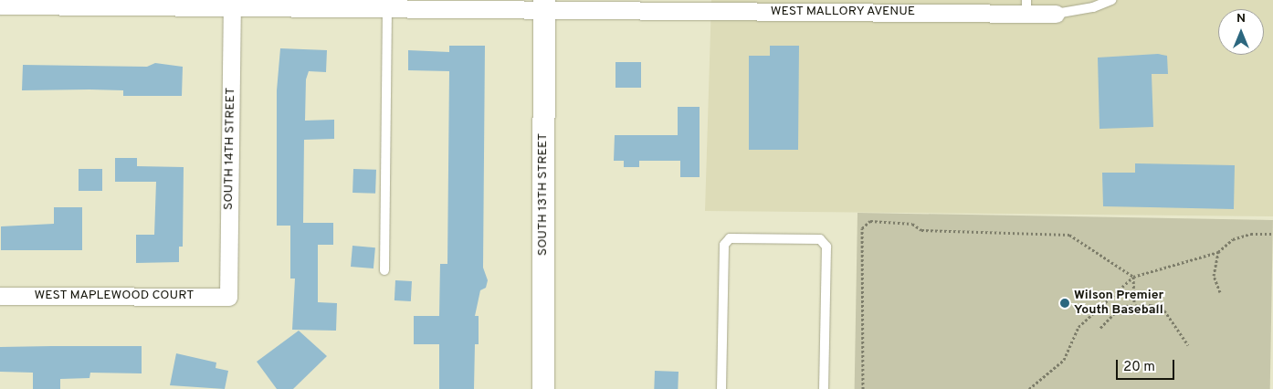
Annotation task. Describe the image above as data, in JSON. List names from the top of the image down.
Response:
{
  "streets": {
    "street": [
      "WEST MALLORY AVENUE",
      "SOUTH 14TH STREET",
      "SOUTH 13TH STREET",
      "WEST MAPLEWOOD COURT"
    ]
  },
  "crossings": [
    ["WEST MALLORY AVENUE", "SOUTH 14TH STREET"],
    ["WEST MALLORY AVENUE", "SOUTH 13TH STREET"],
    ["SOUTH 14TH STREET", "WEST MAPLEWOOD COURT"]
  ],
  "places": ["Wilson Premier Youth Baseball"],
  "scale_bar": "20 m",
  "north": "top"
}
